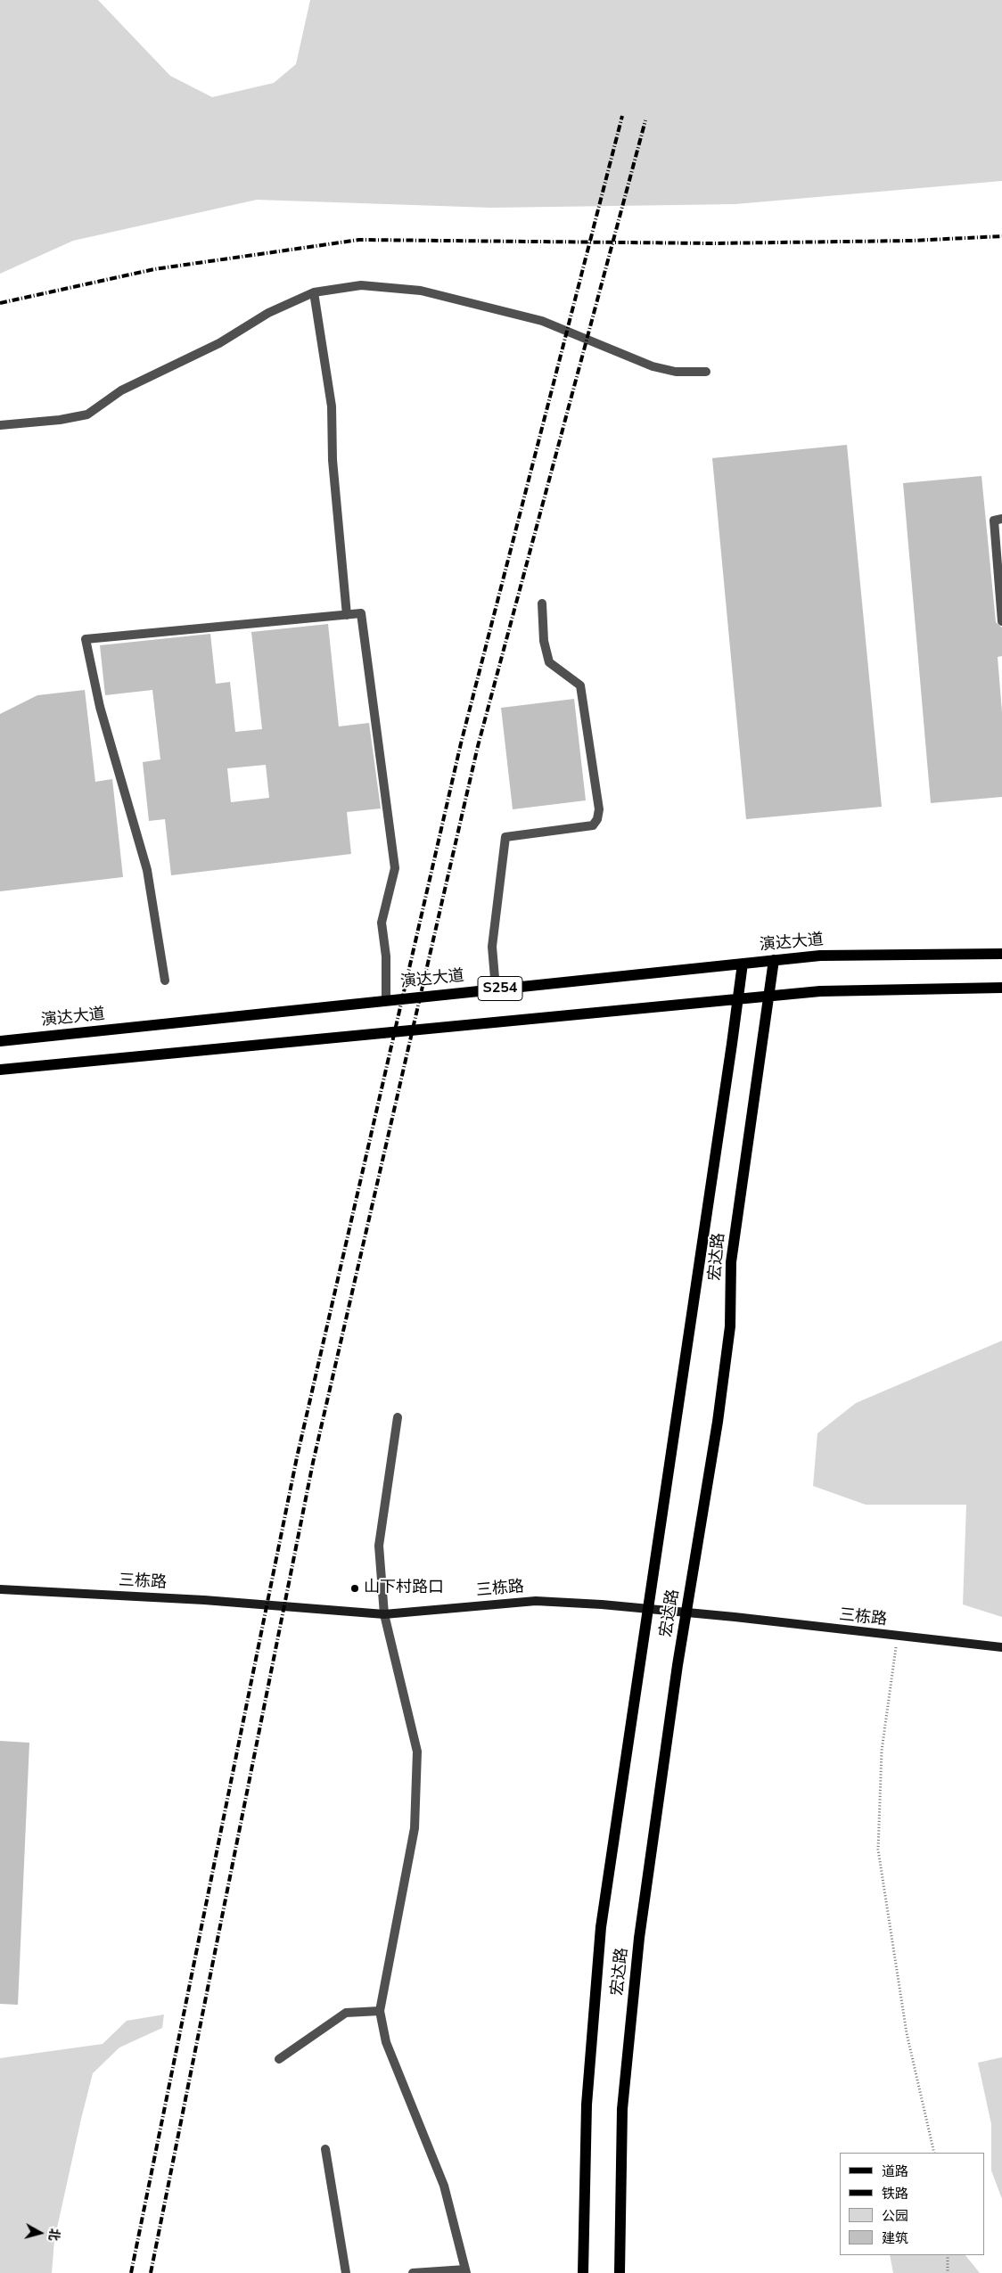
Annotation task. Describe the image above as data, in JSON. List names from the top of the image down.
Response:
{
  "streets": {
    "main road": [
      "演达大道",
      "S254",
      "宏达路",
      "三栋路"
    ]
  },
  "crossings": [
    ["演达大道", "宏达路"],
    ["S254", "宏达路"],
    ["宏达路", "三栋路"]
  ],
  "places": ["山下村路口"],
  "legend": [
    "道路",
    "铁路",
    "公园",
    "建筑"
  ],
  "north": "right"
}
